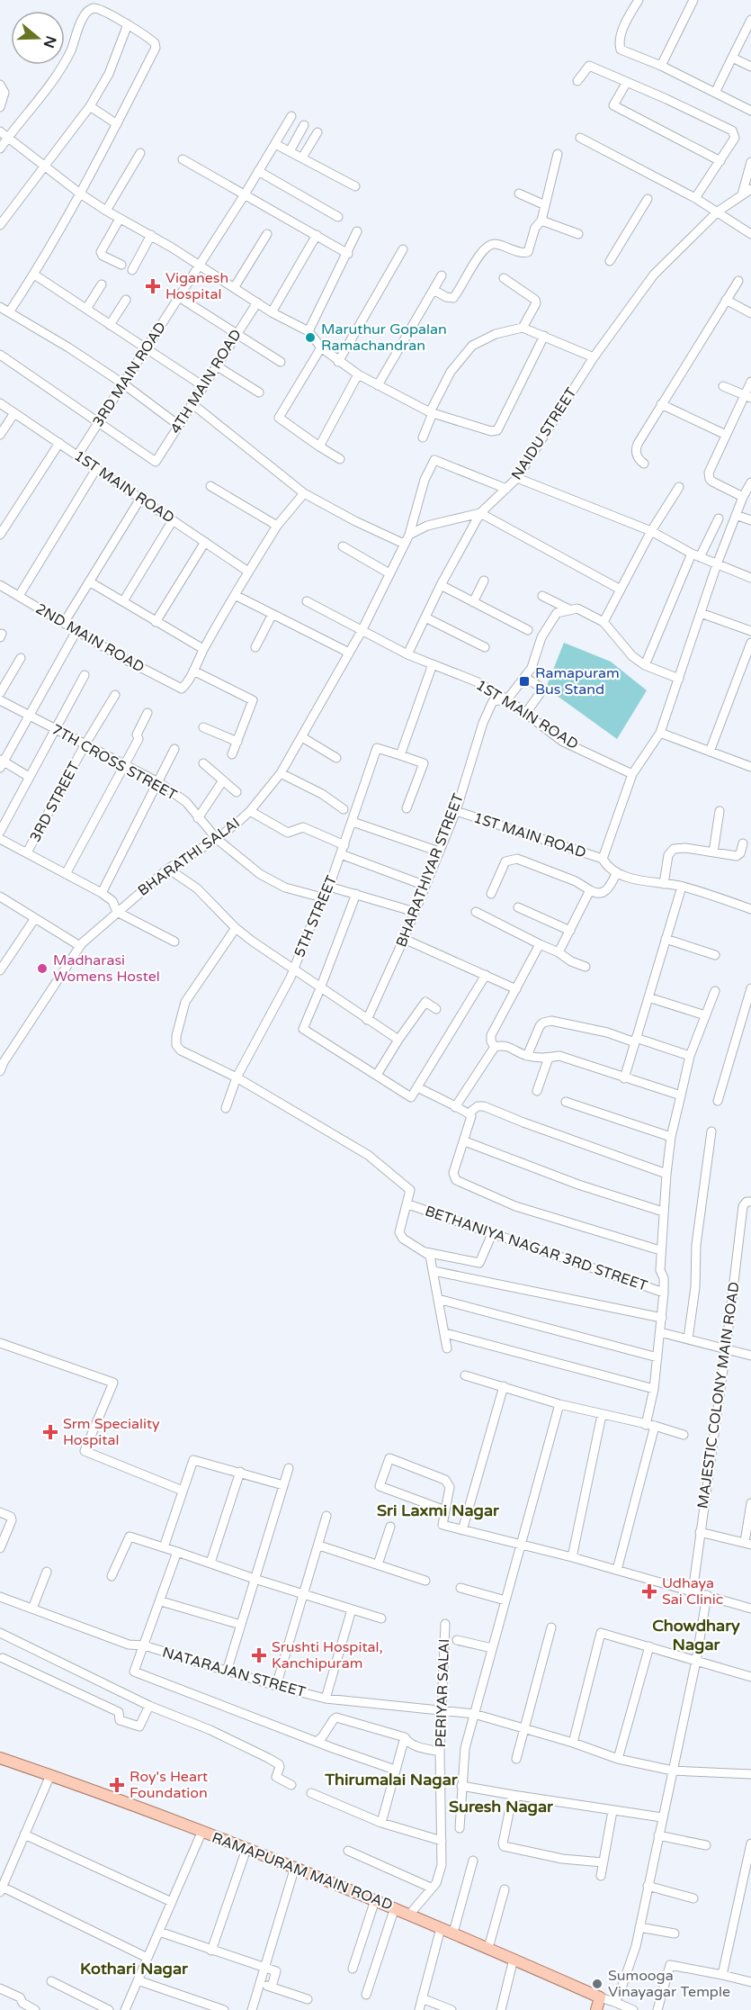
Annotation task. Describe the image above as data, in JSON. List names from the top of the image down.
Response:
{
  "streets": {
    "main road": ["RAMAPURAM MAIN ROAD"],
    "street": [
      "3RD MAIN ROAD",
      "4TH MAIN ROAD",
      "NAIDU STREET",
      "1ST MAIN ROAD",
      "2ND MAIN ROAD",
      "7TH CROSS STREET",
      "3RD STREET",
      "BHARATHI SALAI",
      "BHARATHIYAR STREET",
      "5TH STREET",
      "BETHANIYA NAGAR 3RD STREET",
      "MAJESTIC COLONY MAIN ROAD",
      "NATARAJAN STREET",
      "PERIYAR SALAI"
    ]
  },
  "crossings": [
    ["3RD MAIN ROAD", "4TH MAIN ROAD"],
    ["3RD MAIN ROAD", "1ST MAIN ROAD"],
    ["1ST MAIN ROAD", "BHARATHI SALAI"],
    ["1ST MAIN ROAD", "BHARATHIYAR STREET"],
    ["7TH CROSS STREET", "3RD STREET"],
    ["7TH CROSS STREET", "BHARATHI SALAI"],
    ["7TH CROSS STREET", "5TH STREET"],
    ["NATARAJAN STREET", "PERIYAR SALAI"],
    ["PERIYAR SALAI", "RAMAPURAM MAIN ROAD"]
  ],
  "districts": [
    "Sri Laxmi Nagar",
    "Chowdhary Nagar",
    "Thirumalai Nagar",
    "Suresh Nagar",
    "Kothari Nagar"
  ],
  "places": {
    "health": [
      "Viganesh Hospital",
      "Srm Speciality Hospital",
      "Udhaya Sai Clinic",
      "Srushti Hospital, Kanchipuram",
      "Roy's Heart Foundation"
    ],
    "other": ["Maruthur Gopalan Ramachandran", "Madharasi Womens Hostel", "Sumooga Vinayagar Temple"],
    "transit": ["Ramapuram Bus Stand"]
  },
  "north": "right"
}
